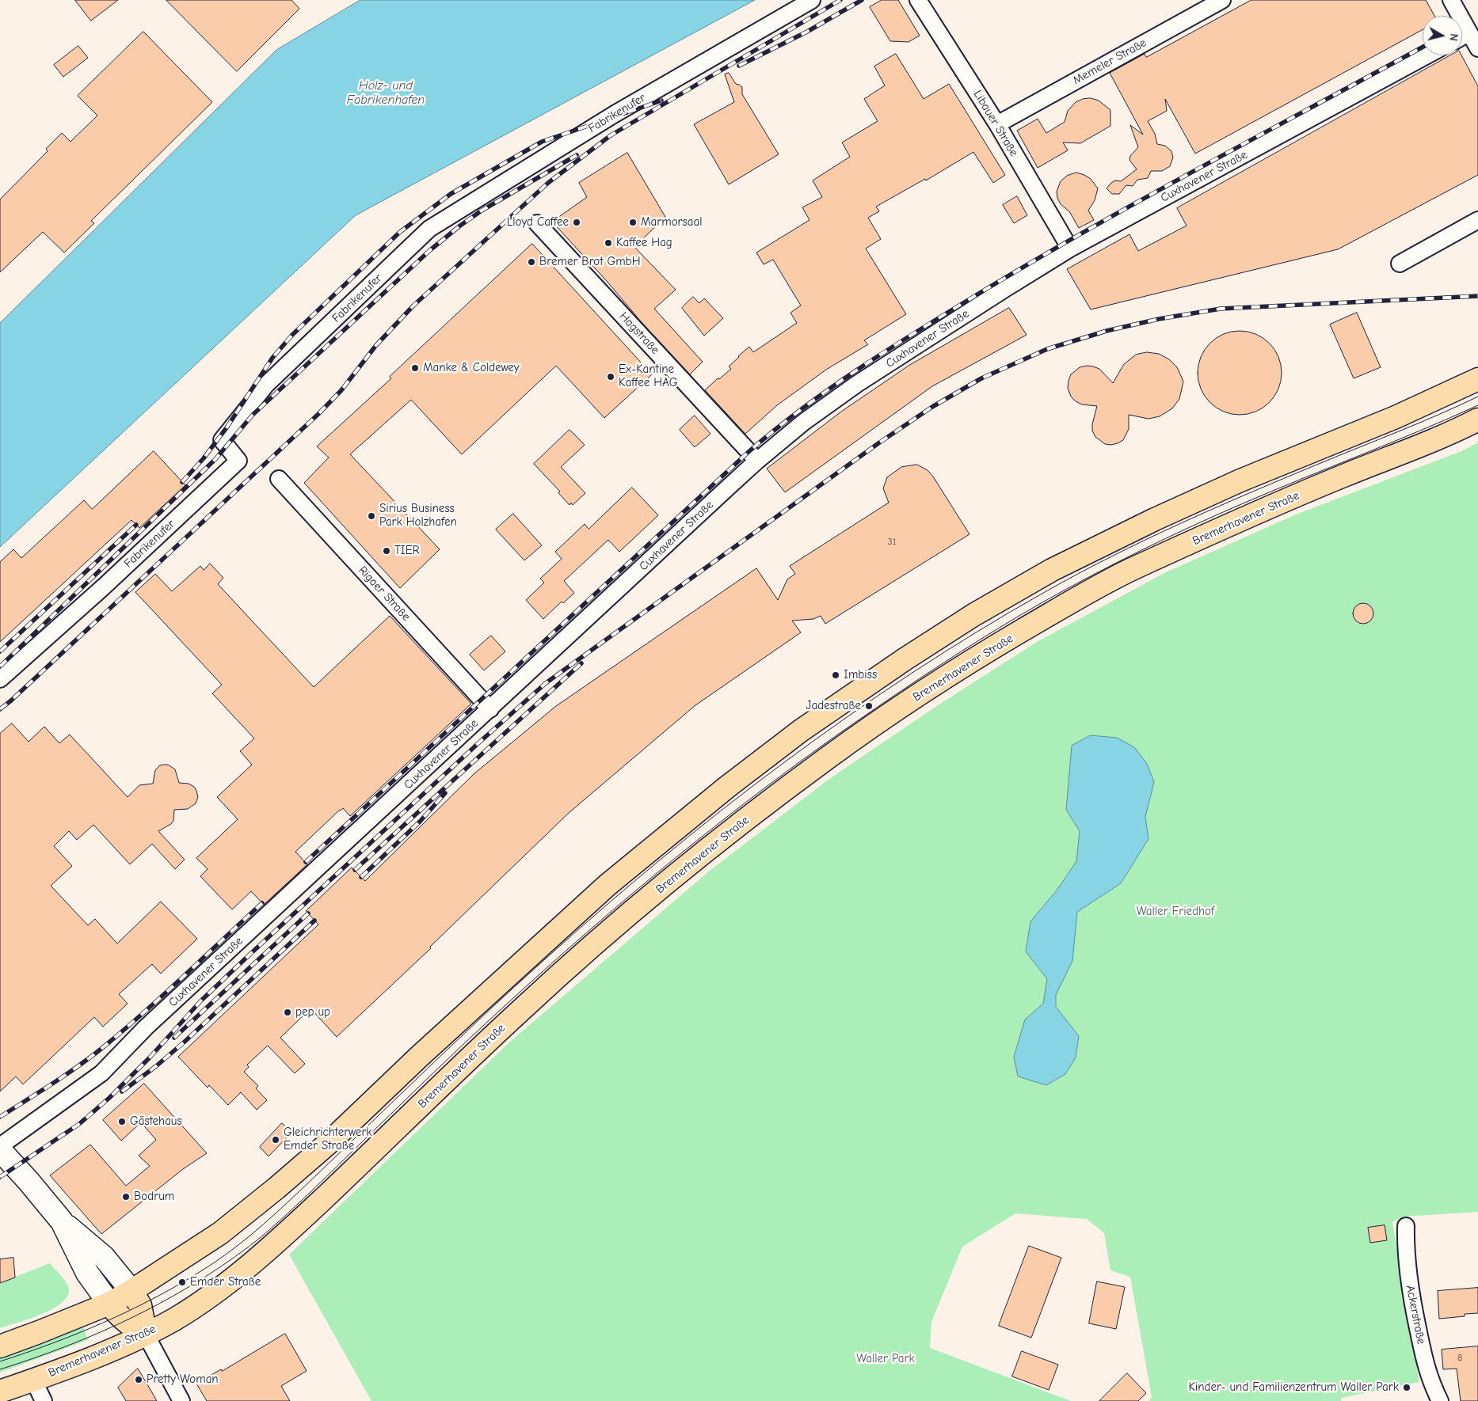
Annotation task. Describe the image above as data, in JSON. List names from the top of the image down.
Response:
{
  "streets": {
    "main road": ["Bremerhavener Straße"],
    "street": [
      "Memeler Straße",
      "Fabrikenufer",
      "Libauer Straße",
      "Cuxhavener Straße",
      "Hagstraße",
      "Rigaer Straße",
      "Ackerstraße"
    ]
  },
  "crossings": [
    ["Memeler Straße", "Libauer Straße"],
    ["Libauer Straße", "Cuxhavener Straße"],
    ["Cuxhavener Straße", "Hagstraße"],
    ["Cuxhavener Straße", "Rigaer Straße"]
  ],
  "water": ["Holz- und Fabrikenhafen"],
  "parks": ["Waller Friedhof", "Waller Park"],
  "places": [
    "Lloyd Caffee",
    "Marmorsaal",
    "Kaffee Hag",
    "Bremer Brot GmbH",
    "Manke & Coldewey",
    "Ex-Kantine Kaffee HAG",
    "Sirius Business Park Holzhafen",
    "TIER",
    "Imbiss",
    "Jadestraße",
    "pep up",
    "Gästehaus",
    "Gleichrichterwerk Emder Straße",
    "Bodrum",
    "Emder Straße",
    "Pretty Woman",
    "Kinder- und Familienzentrum Waller Park"
  ],
  "house_numbers": ["31", "8"],
  "north": "right"
}
